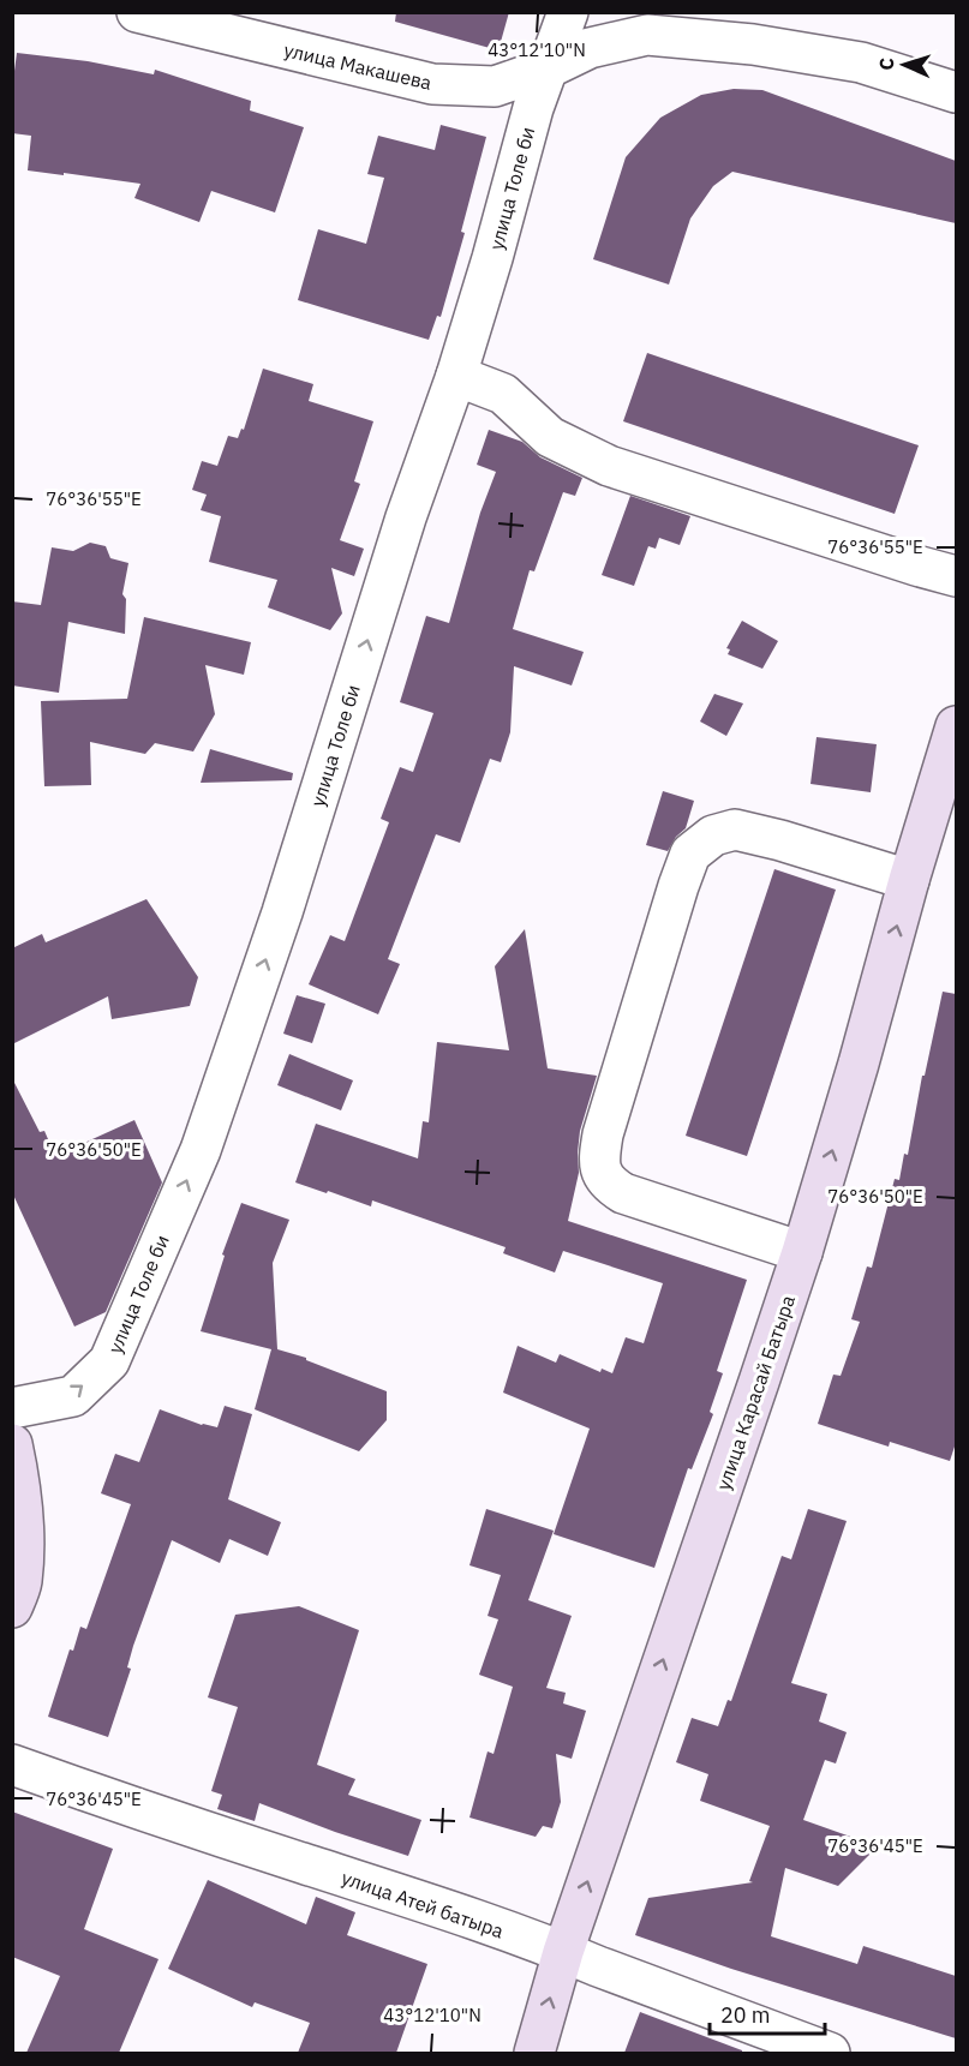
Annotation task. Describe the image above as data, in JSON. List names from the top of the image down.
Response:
{
  "streets": {
    "main road": ["улица Карасай Батыра"],
    "street": ["улица Макашева", "улица Толе би", "улица Атей батыра"]
  },
  "crossings": [
    ["улица Макашева", "улица Толе би"],
    ["улица Карасай Батыра", "улица Атей батыра"]
  ],
  "one_way": ["улица Толе би", "улица Карасай Батыра"],
  "scale_bar": "20 m",
  "north": "left",
  "coordinates": [
    "43°12'10\"N",
    "76°36'55\"E",
    "76°36'50\"E",
    "76°36'45\"E"
  ]
}
